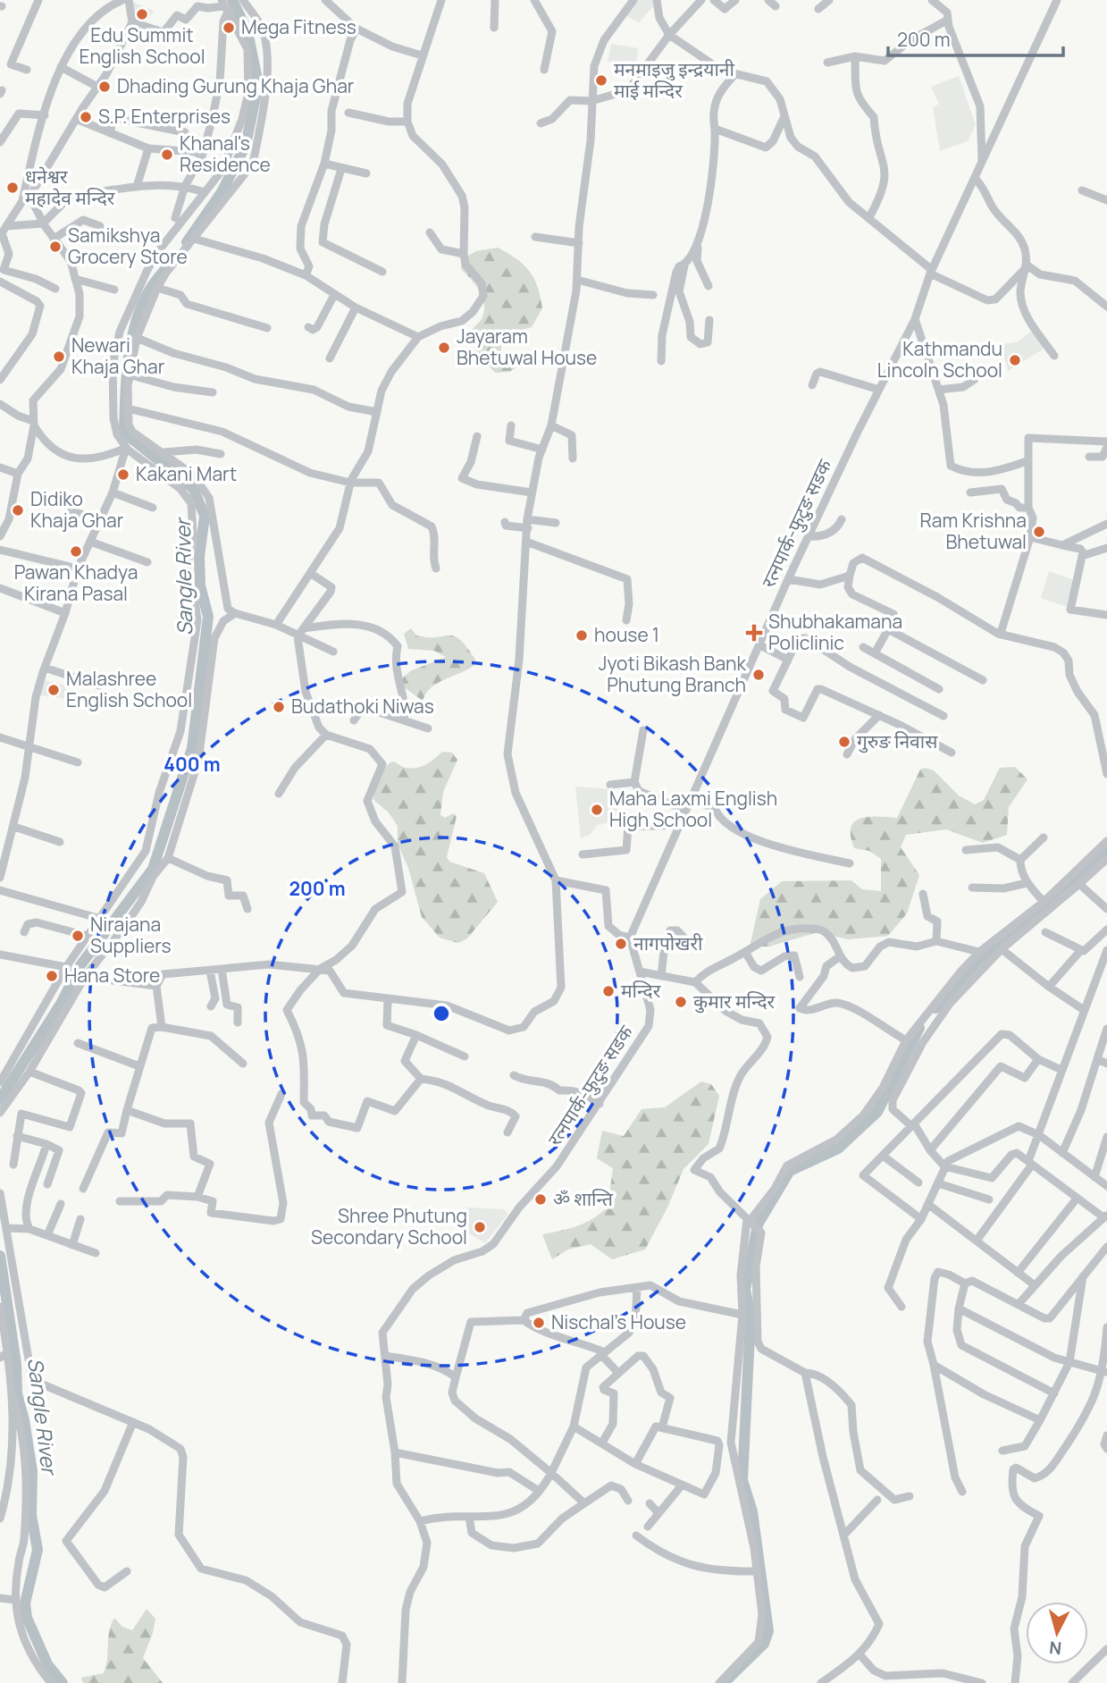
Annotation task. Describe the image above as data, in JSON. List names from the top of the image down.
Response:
{
  "streets": {
    "street": ["रत्नपार्क-फुटुङ सडक"]
  },
  "water": ["Sangle River"],
  "places": {
    "other": [
      "Edu Summit English School",
      "Mega Fitness",
      "मनमाइजु इन्द्रयानी माई मन्दिर",
      "Dhading Gurung Khaja Ghar",
      "S.P. Enterprises",
      "Khanal's Residence",
      "धनेश्वर महादेव मन्दिर",
      "Samikshya Grocery Store",
      "Jayaram Bhetuwal House",
      "Newari Khaja Ghar",
      "Kathmandu Lincoln School",
      "Kakani Mart",
      "Didiko Khaja Ghar",
      "Ram Krishna Bhetuwal",
      "Pawan Khadya Kirana Pasal",
      "house 1",
      "Jyoti Bikash Bank Phutung Branch",
      "Malashree English School",
      "Budathoki Niwas",
      "गुरुङ निवास",
      "Maha Laxmi English High School",
      "Nirajana Suppliers",
      "नागपोखरी",
      "Hana Store",
      "मन्दिर",
      "कुमार मन्दिर",
      "ॐ शान्ति",
      "Shree Phutung Secondary School",
      "Nischal's House"
    ],
    "health": ["Shubhakamana Policlinic"]
  },
  "scale_bar": "200 m",
  "north": "bottom",
  "rings": ["400 m", "200 m"]
}
